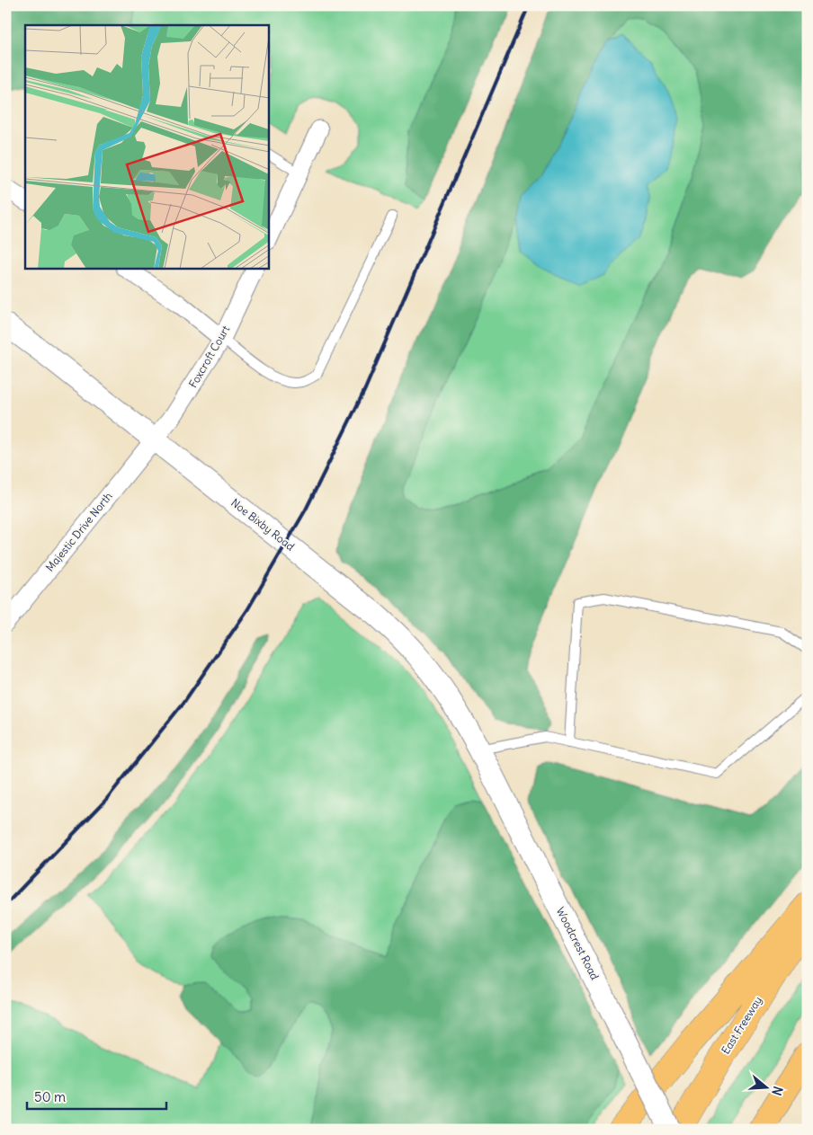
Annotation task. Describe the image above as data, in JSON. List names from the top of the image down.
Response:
{
  "streets": {
    "highway": ["East Freeway"],
    "street": [
      "Foxcroft Court",
      "Noe Bixby Road",
      "Majestic Drive North",
      "Woodcrest Road"
    ]
  },
  "crossings": [
    ["Foxcroft Court", "Noe Bixby Road"],
    ["Foxcroft Court", "Majestic Drive North"],
    ["Noe Bixby Road", "Majestic Drive North"],
    ["Noe Bixby Road", "Woodcrest Road"]
  ],
  "scale_bar": "50 m",
  "north": "right"
}
